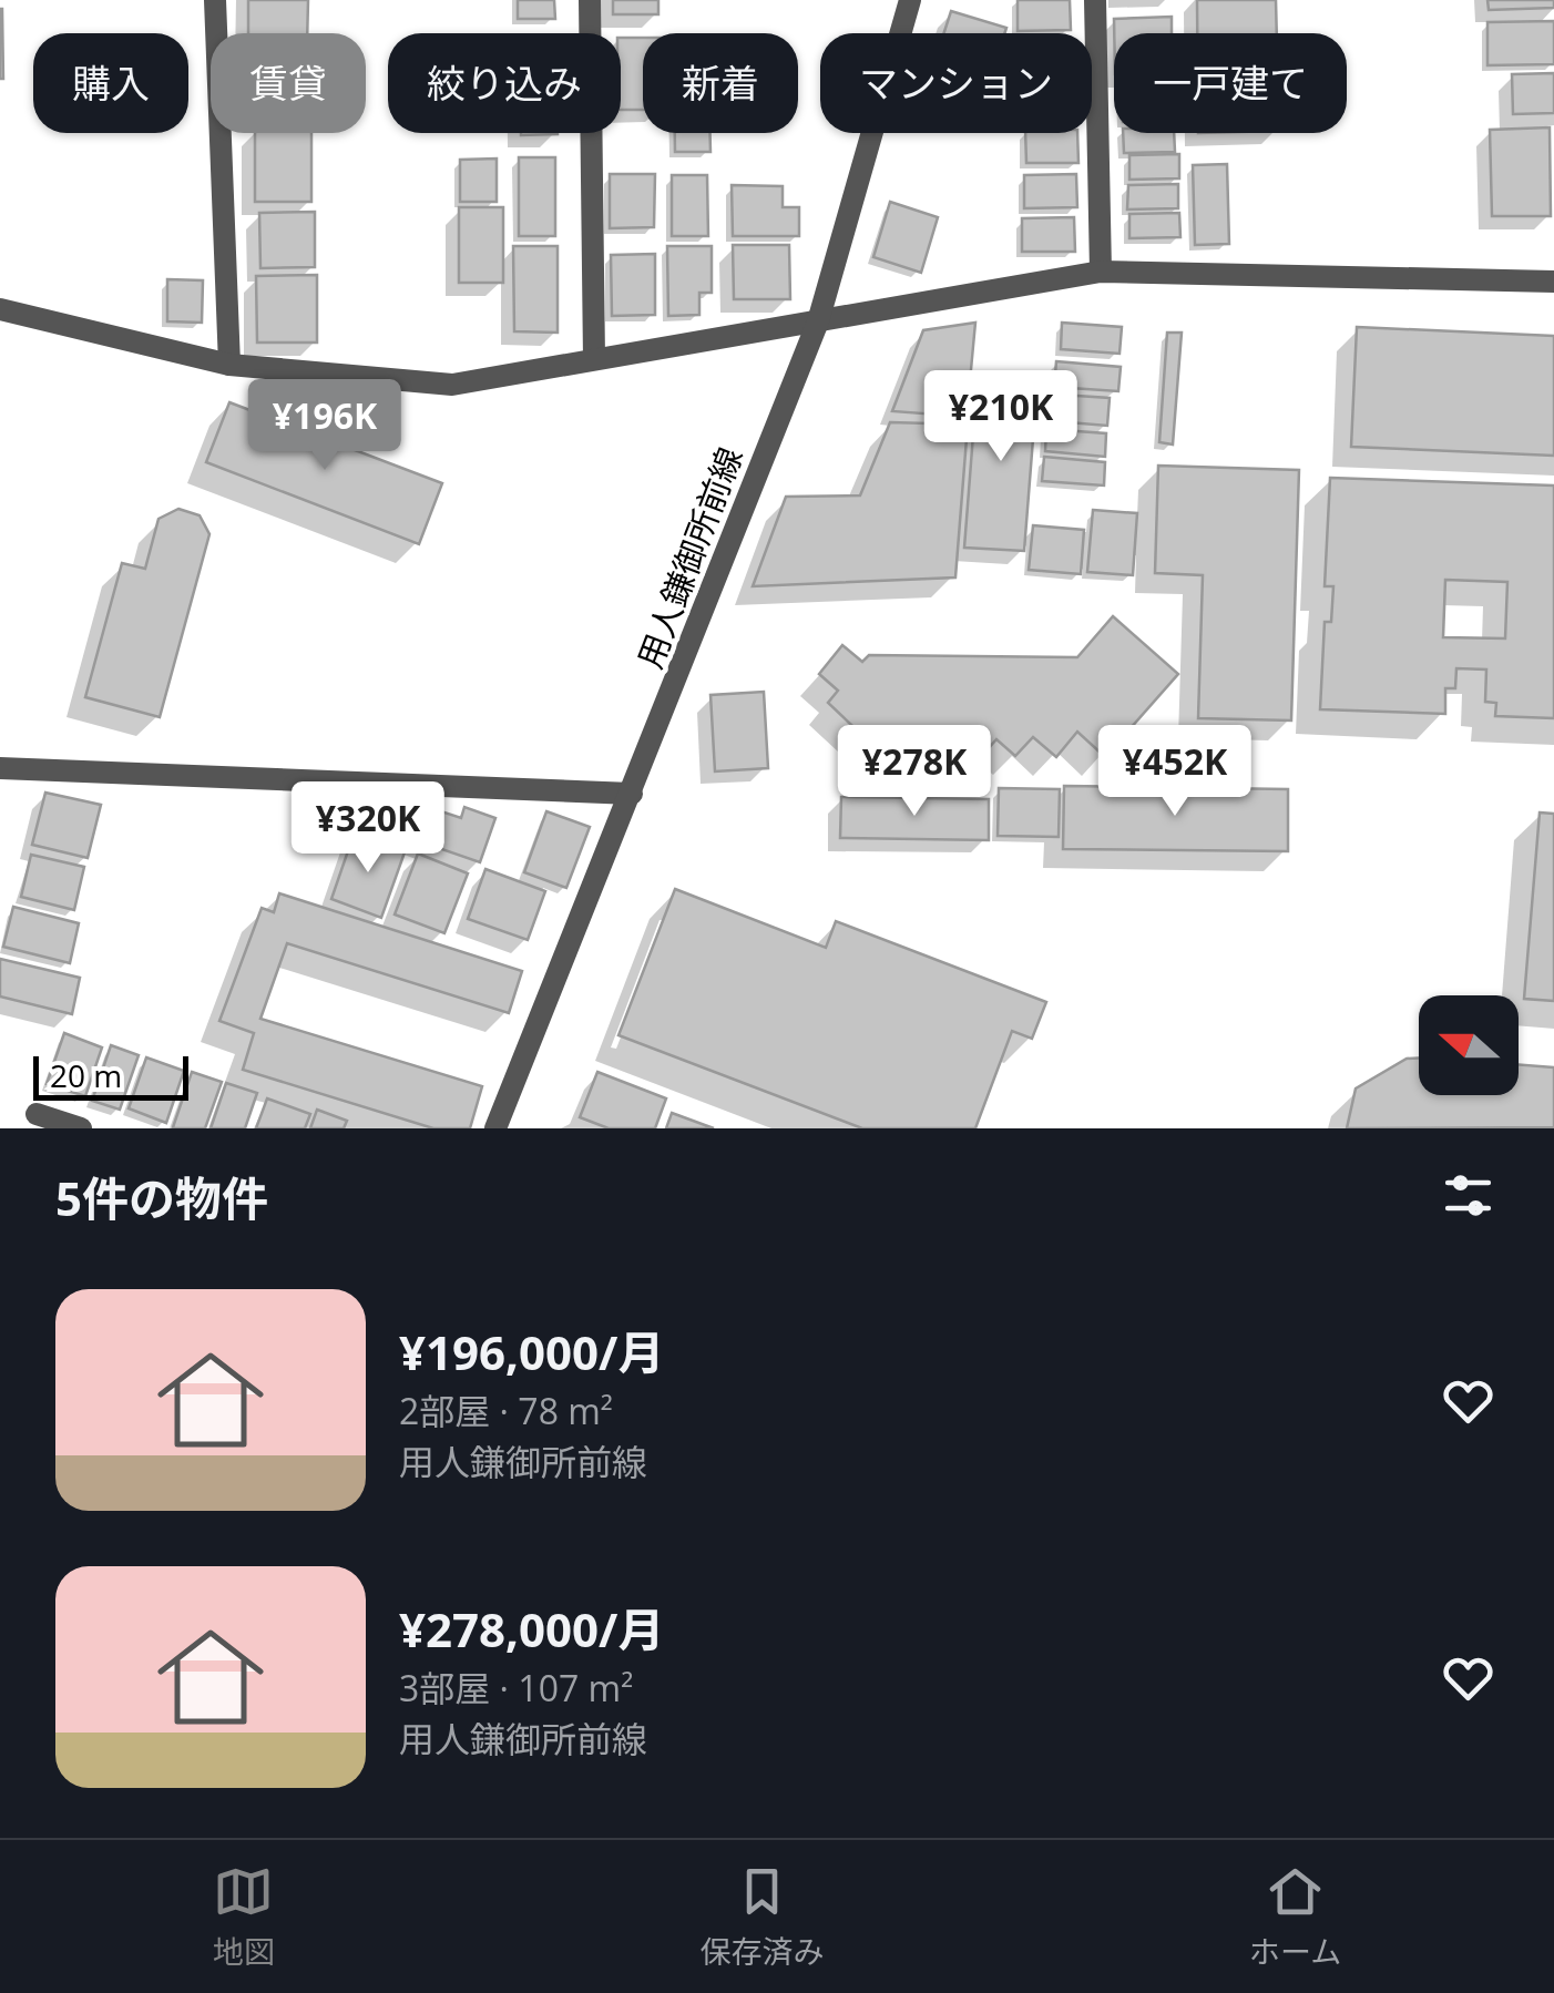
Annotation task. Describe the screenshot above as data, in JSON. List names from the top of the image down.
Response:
{
  "streets": {
    "street": ["用人鎌御所前線"]
  },
  "scale_bar": "20 m",
  "north": "left",
  "page": {
    "chip": [
      "購入",
      "賃貸",
      "絞り込み",
      "新着",
      "マンション",
      "一戸建て"
    ],
    "price": [
      "¥210K",
      "¥196K",
      "¥278K",
      "¥452K",
      "¥320K"
    ],
    "scale": "20 m",
    "heading": "5件の物件",
    "list": [
      {
        "name": "¥196,000/月",
        "note": "2部屋 · 78 m² · 用人鎌御所前線"
      },
      {
        "name": "¥278,000/月",
        "note": "3部屋 · 107 m² · 用人鎌御所前線"
      }
    ],
    "tabs": ["地図", "保存済み", "ホーム"]
  }
}
